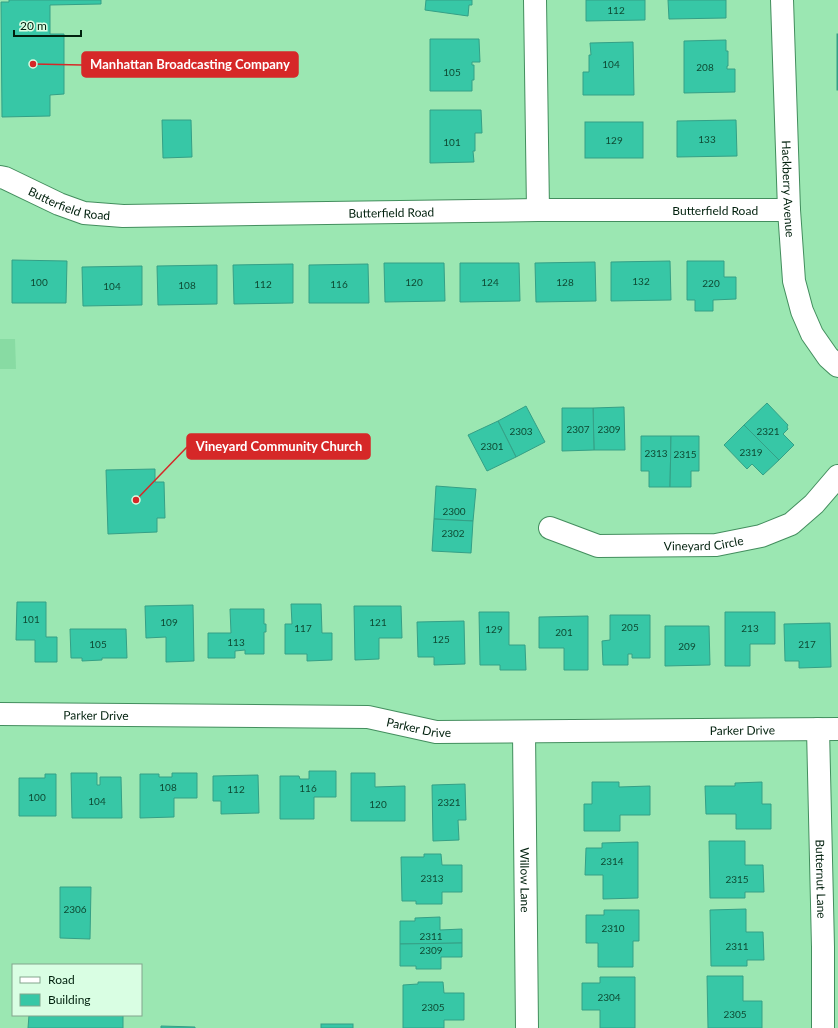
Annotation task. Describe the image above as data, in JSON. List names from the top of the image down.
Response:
{
  "streets": {
    "street": [
      "Hackberry Avenue",
      "Butterfield Road",
      "Vineyard Circle",
      "Parker Drive",
      "Butternut Lane",
      "Willow Lane"
    ]
  },
  "crossings": [
    ["Hackberry Avenue", "Butterfield Road"],
    ["Parker Drive", "Butternut Lane"],
    ["Parker Drive", "Willow Lane"]
  ],
  "places": ["Manhattan Broadcasting Company", "Vineyard Community Church"],
  "house_numbers": [
    "112",
    "104",
    "208",
    "105",
    "133",
    "129",
    "101",
    "132",
    "100",
    "120",
    "124",
    "128",
    "220",
    "112",
    "116",
    "108",
    "104",
    "2307",
    "2309",
    "2303",
    "2321",
    "2301",
    "2319",
    "2313",
    "2315",
    "2300",
    "2302",
    "101",
    "109",
    "121",
    "205",
    "117",
    "213",
    "129",
    "201",
    "125",
    "113",
    "105",
    "217",
    "209",
    "108",
    "116",
    "112",
    "100",
    "104",
    "2321",
    "120",
    "2314",
    "2313",
    "2315",
    "2306",
    "2310",
    "2311",
    "2311",
    "2309",
    "2304",
    "2305",
    "2305"
  ],
  "legend": ["Road", "Building"],
  "scale_bar": "20 m"
}
